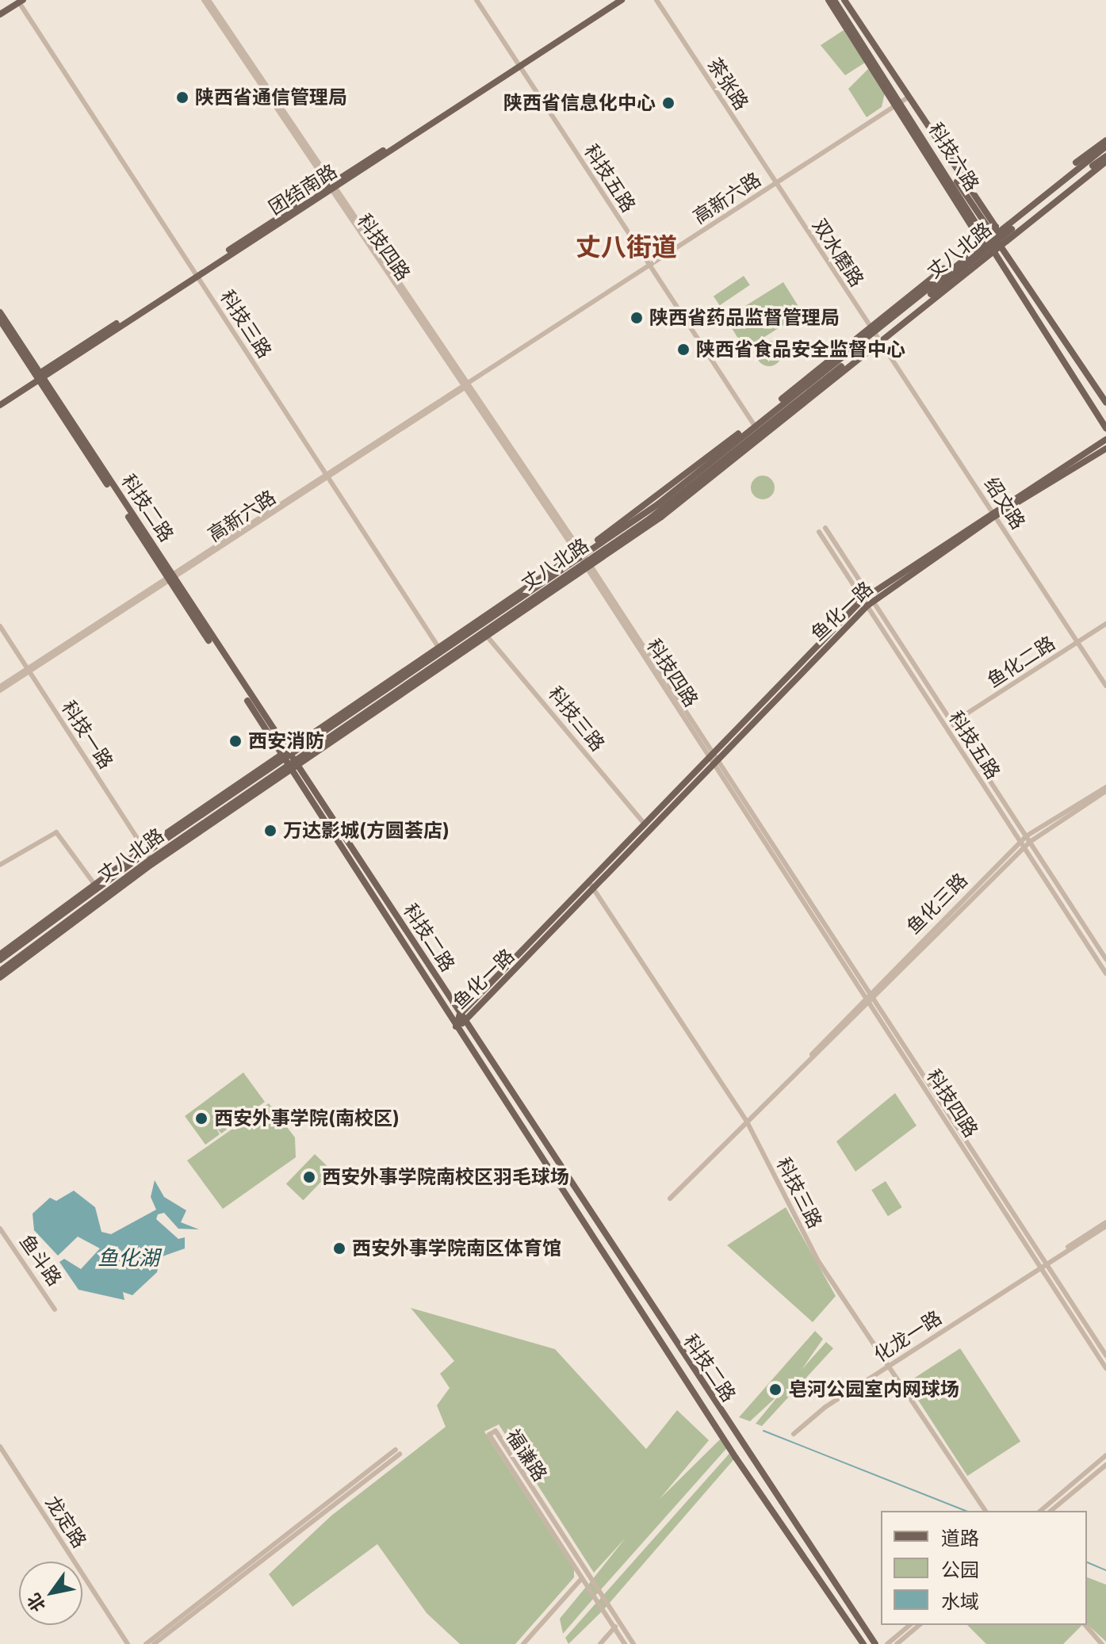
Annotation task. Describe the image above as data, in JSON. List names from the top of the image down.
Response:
{
  "streets": {
    "main road": [
      "科技六路",
      "团结南路",
      "丈八北路",
      "科技二路",
      "鱼化一路"
    ],
    "street": [
      "茶张路",
      "科技五路",
      "高新六路",
      "科技四路",
      "双水磨路",
      "科技三路",
      "绍文路",
      "鱼化二路",
      "科技一路",
      "鱼化三路",
      "鱼斗路",
      "化龙一路",
      "福谦路",
      "龙定路"
    ]
  },
  "crossings": [
    ["茶张路", "高新六路"],
    ["茶张路", "双水磨路"],
    ["科技六路", "高新六路"],
    ["科技六路", "丈八北路"],
    ["科技五路", "团结南路"],
    ["科技五路", "高新六路"],
    ["科技五路", "丈八北路"],
    ["科技五路", "鱼化一路"],
    ["科技五路", "鱼化二路"],
    ["科技五路", "鱼化三路"],
    ["团结南路", "科技四路"],
    ["团结南路", "科技三路"],
    ["团结南路", "科技二路"],
    ["高新六路", "科技四路"],
    ["高新六路", "双水磨路"],
    ["高新六路", "科技三路"],
    ["高新六路", "科技二路"],
    ["高新六路", "科技一路"],
    ["科技四路", "丈八北路"],
    ["科技四路", "鱼化一路"],
    ["科技四路", "鱼化三路"],
    ["科技四路", "化龙一路"],
    ["丈八北路", "双水磨路"],
    ["丈八北路", "科技三路"],
    ["丈八北路", "绍文路"],
    ["丈八北路", "科技二路"],
    ["丈八北路", "科技一路"],
    ["双水磨路", "绍文路"],
    ["科技三路", "鱼化一路"],
    ["科技三路", "鱼化三路"],
    ["科技三路", "化龙一路"],
    ["绍文路", "鱼化一路"],
    ["绍文路", "鱼化二路"],
    ["科技二路", "鱼化一路"]
  ],
  "districts": ["丈八街道"],
  "water": ["鱼化湖"],
  "places": [
    "陕西省通信管理局",
    "陕西省信息化中心",
    "陕西省药品监督管理局",
    "陕西省食品安全监督中心",
    "西安消防",
    "万达影城(方圆荟店)",
    "西安外事学院(南校区)",
    "西安外事学院南校区羽毛球场",
    "西安外事学院南区体育馆",
    "皂河公园室内网球场"
  ],
  "legend": ["道路", "公园", "水域"],
  "north": "bottom left"
}
